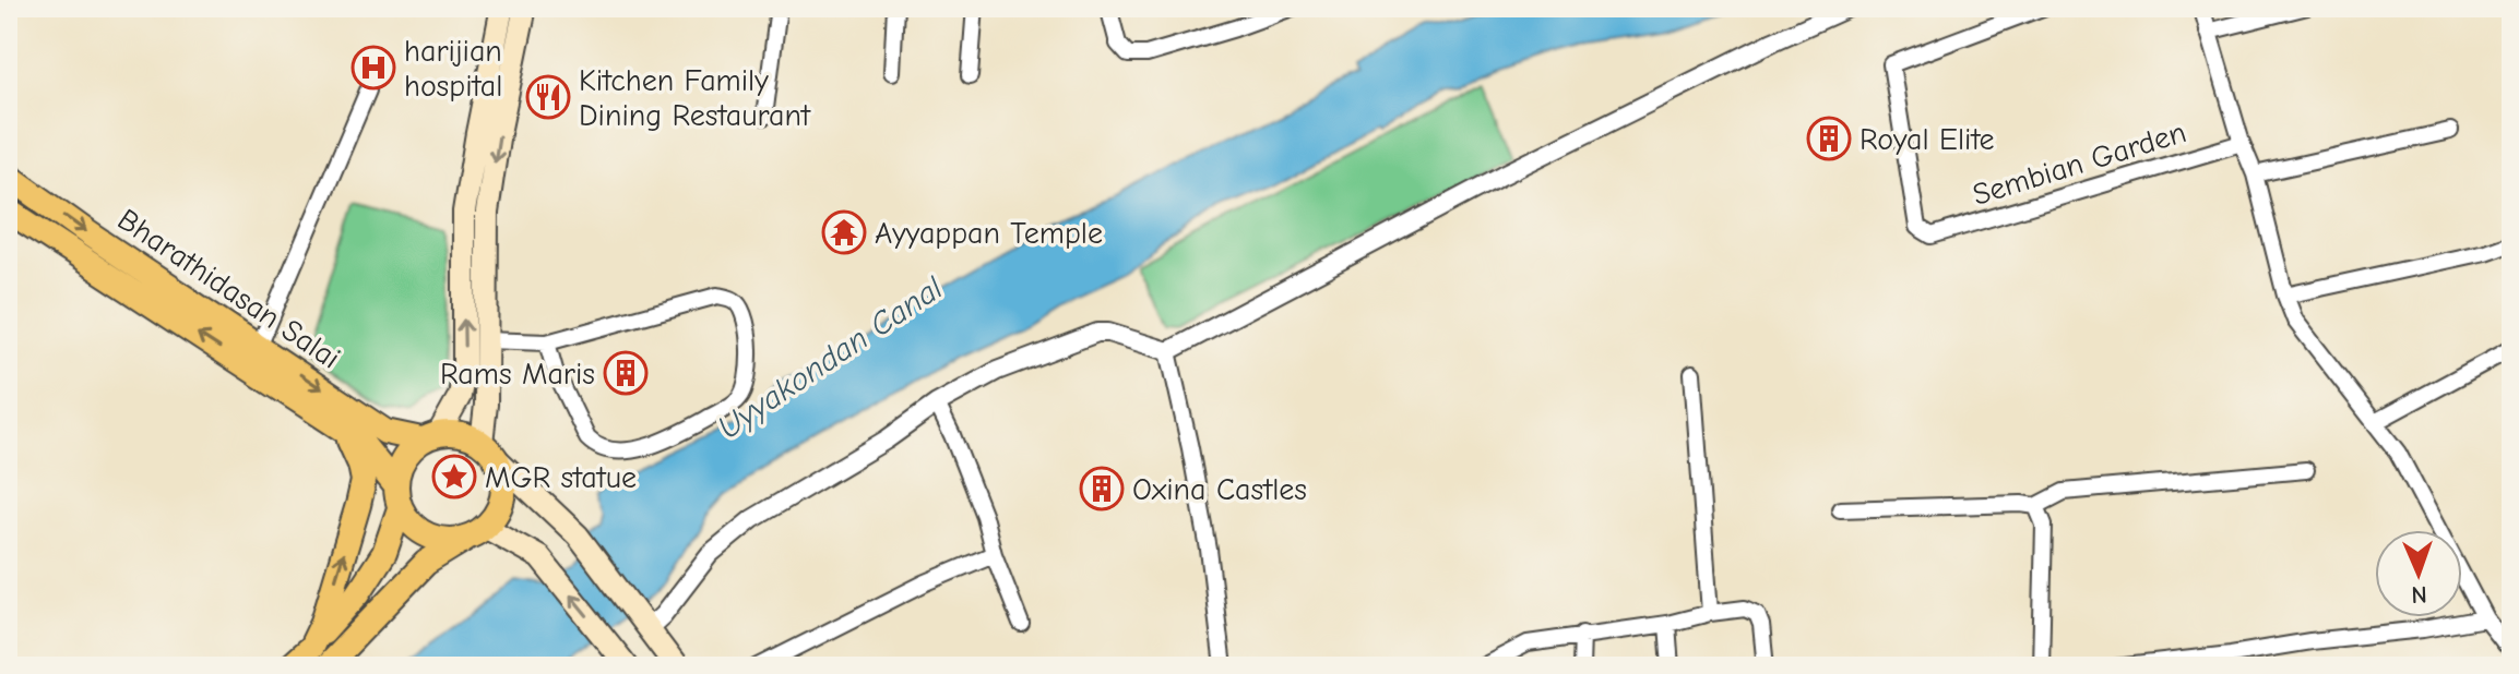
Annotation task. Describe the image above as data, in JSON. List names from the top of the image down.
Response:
{
  "streets": {
    "main road": ["Bharathidasan Salai"],
    "street": ["Sembian Garden"]
  },
  "water": ["Uyyakondan Canal"],
  "places": {
    "hospital": ["harijian hospital"],
    "restaurant": ["Kitchen Family Dining Restaurant"],
    "building": ["Royal Elite", "Rams Maris", "Oxina Castles"],
    "temple": ["Ayyappan Temple"],
    "place": ["MGR statue"]
  },
  "north": "bottom"
}
